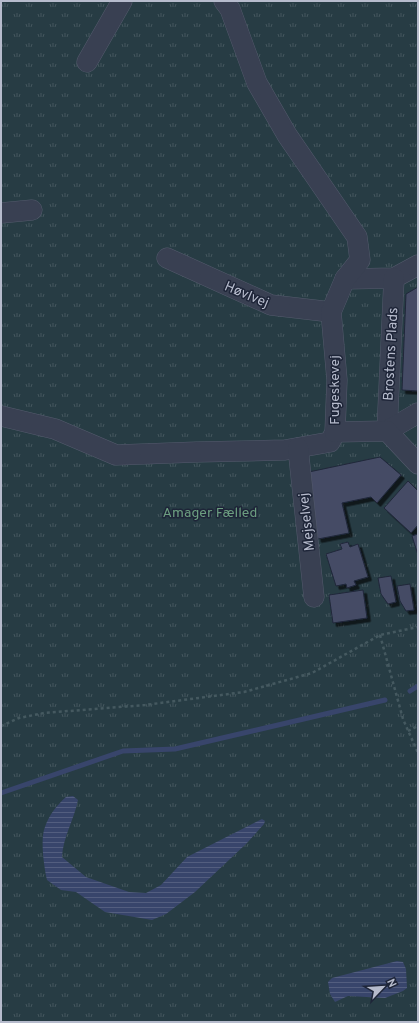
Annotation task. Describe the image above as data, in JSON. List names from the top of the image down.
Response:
{
  "streets": {
    "street": [
      "Høvlvej",
      "Brostens Plads",
      "Fugeskevej",
      "Mejselvej"
    ]
  },
  "crossings": [
    ["Høvlvej", "Fugeskevej"],
    ["Fugeskevej", "Mejselvej"]
  ],
  "parks": ["Amager Fælled"],
  "north": "top right"
}
